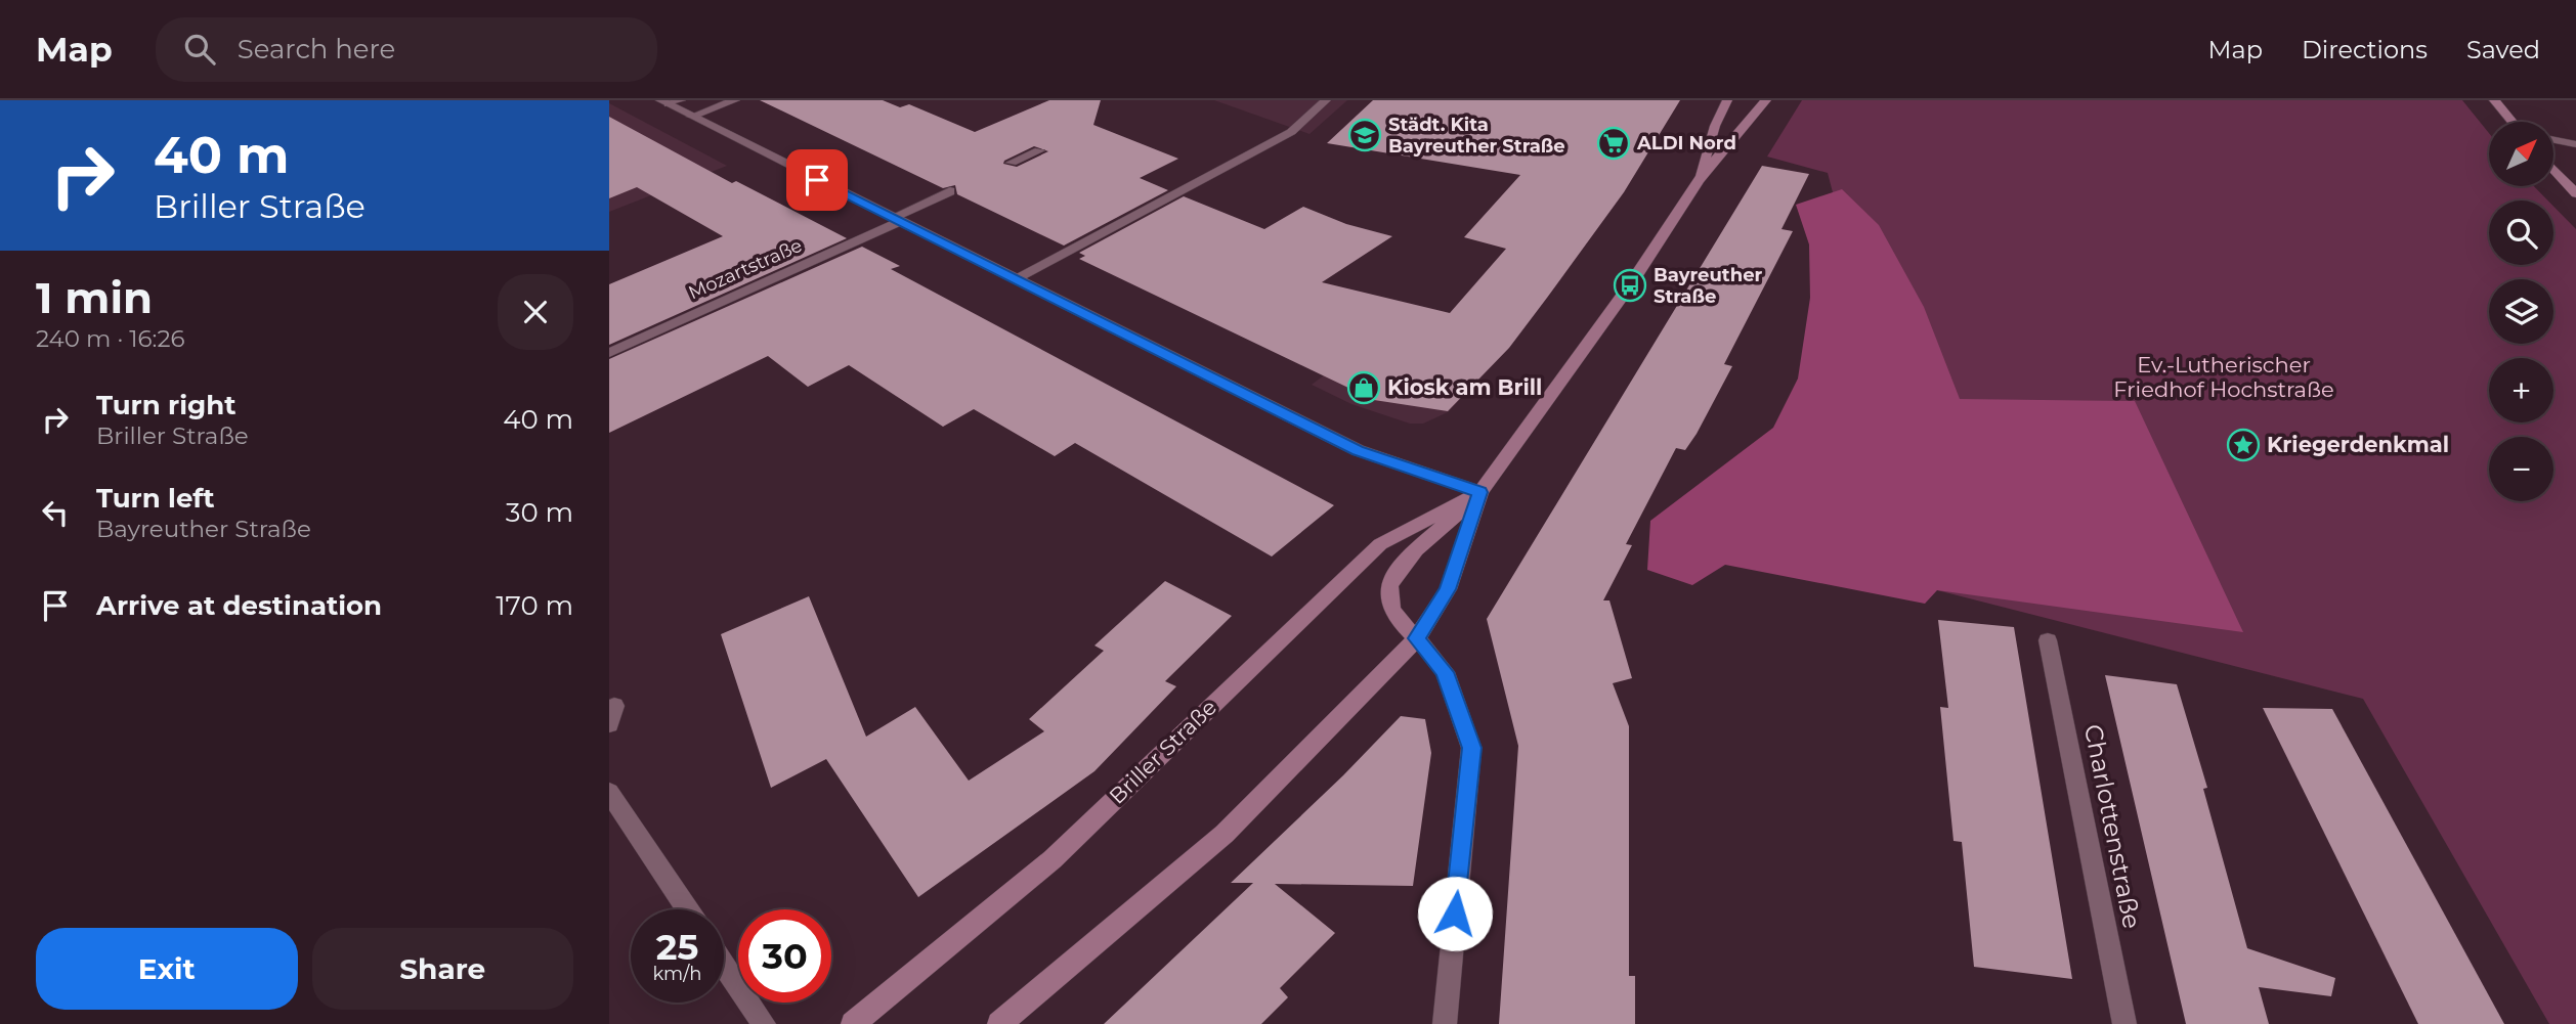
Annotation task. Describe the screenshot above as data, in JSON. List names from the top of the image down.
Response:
{
  "streets": {
    "main road": ["Briller Straße"],
    "street": ["Mozartstraße", "Charlottenstraße"]
  },
  "parks": ["Ev.-Lutherischer Friedhof Hochstraße"],
  "places": {
    "school or university": ["Städt. Kita Bayreuther Straße"],
    "supermarket": ["ALDI Nord"],
    "bus stop": ["Bayreuther Straße"],
    "shop": ["Kiosk am Brill"],
    "place": ["Kriegerdenkmal"]
  },
  "north": "top right",
  "page": {
    "header": "Map",
    "search": "Search here",
    "nav": ["Map", "Directions", "Saved"],
    "turn": ["40 m", "Briller Straße"],
    "map_buttons": ["+", "−"],
    "heading": ["1 min", "240 m · 16:26"],
    "list": [
      {
        "name": "Turn right",
        "note": "Briller Straße",
        "value": "40 m"
      },
      {
        "name": "Turn left",
        "note": "Bayreuther Straße",
        "value": "30 m"
      },
      {
        "name": "Arrive at destination",
        "value": "170 m"
      }
    ],
    "speed": "25 km/h",
    "limit": "30",
    "buttons": ["Exit", "Share"]
  }
}
